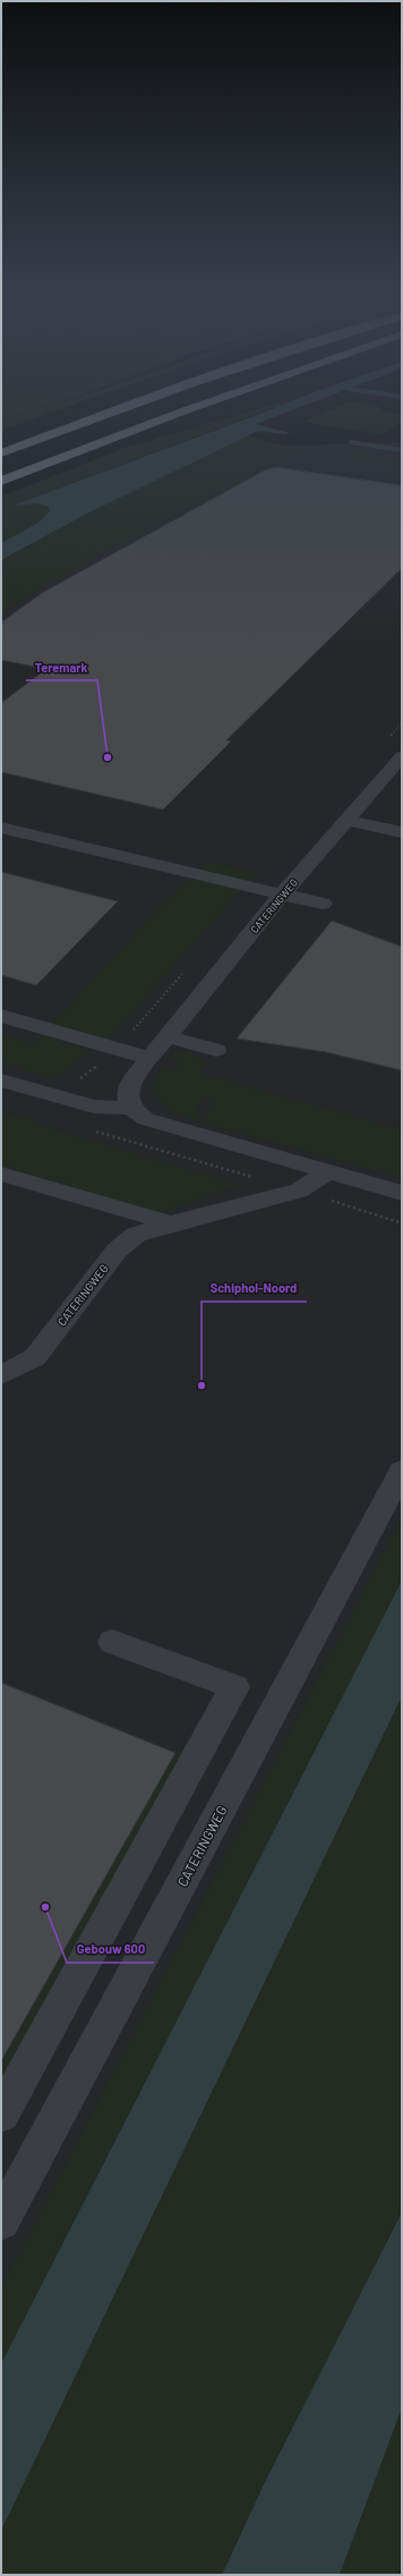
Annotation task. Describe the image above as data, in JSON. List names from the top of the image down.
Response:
{
  "streets": {
    "street": ["CATERINGWEG"]
  },
  "places": ["Teremark", "Schiphol-Noord", "Gebouw 600"]
}
